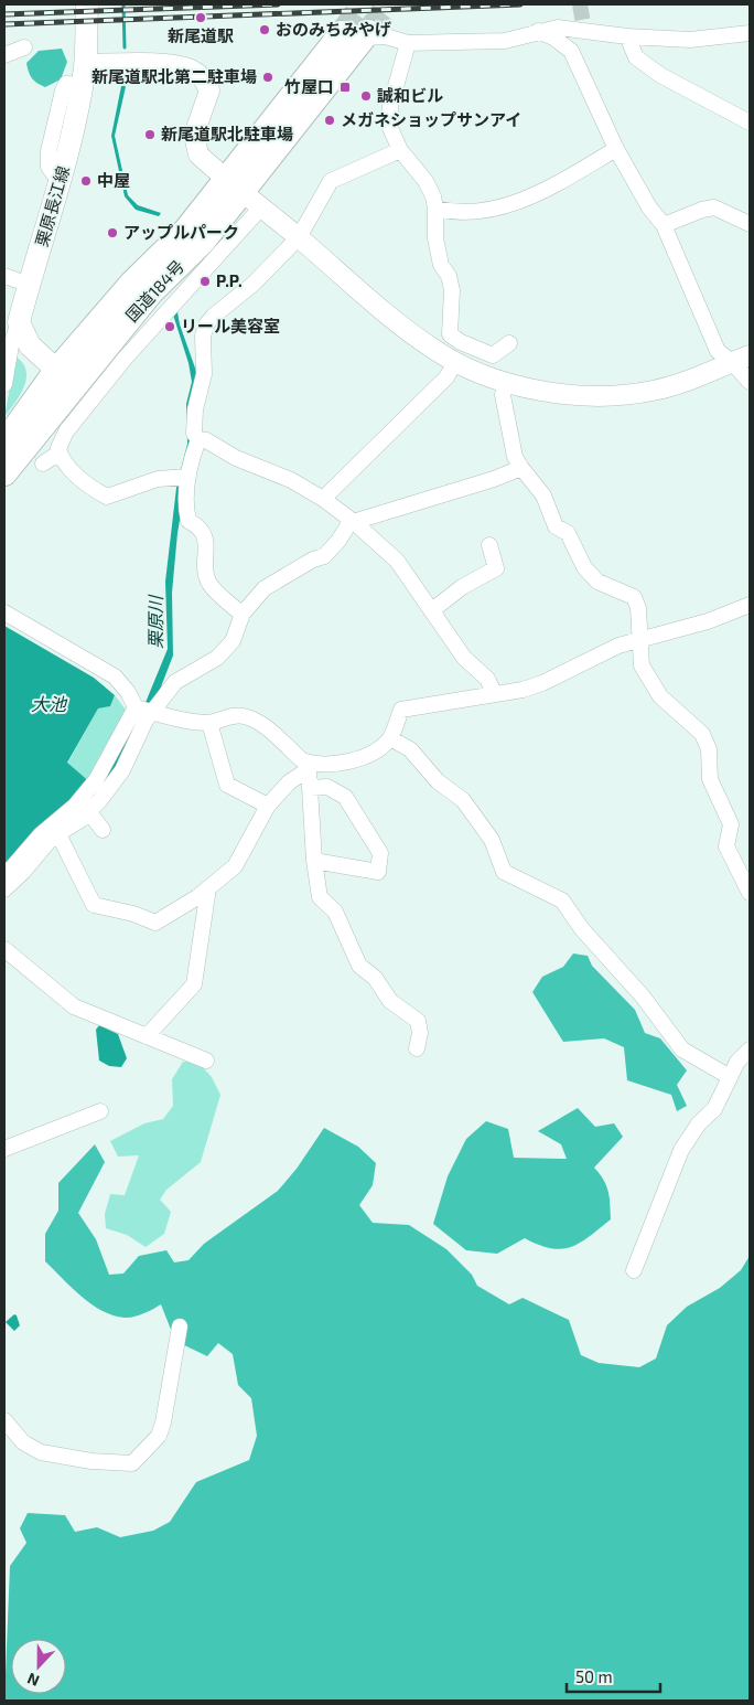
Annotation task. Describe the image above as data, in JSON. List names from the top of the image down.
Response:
{
  "streets": {
    "highway": ["国道184号"],
    "main road": ["栗原長江線"]
  },
  "water": ["栗原川", "大池"],
  "places": {
    "other": [
      "新尾道駅",
      "おのみちみやげ",
      "新尾道駅北第二駐車場",
      "誠和ビル",
      "メガネショップサンアイ",
      "新尾道駅北駐車場",
      "中屋",
      "アップルパーク",
      "P.P.",
      "リール美容室"
    ],
    "transit": ["竹屋口"]
  },
  "scale_bar": "50 m",
  "north": "bottom"
}
